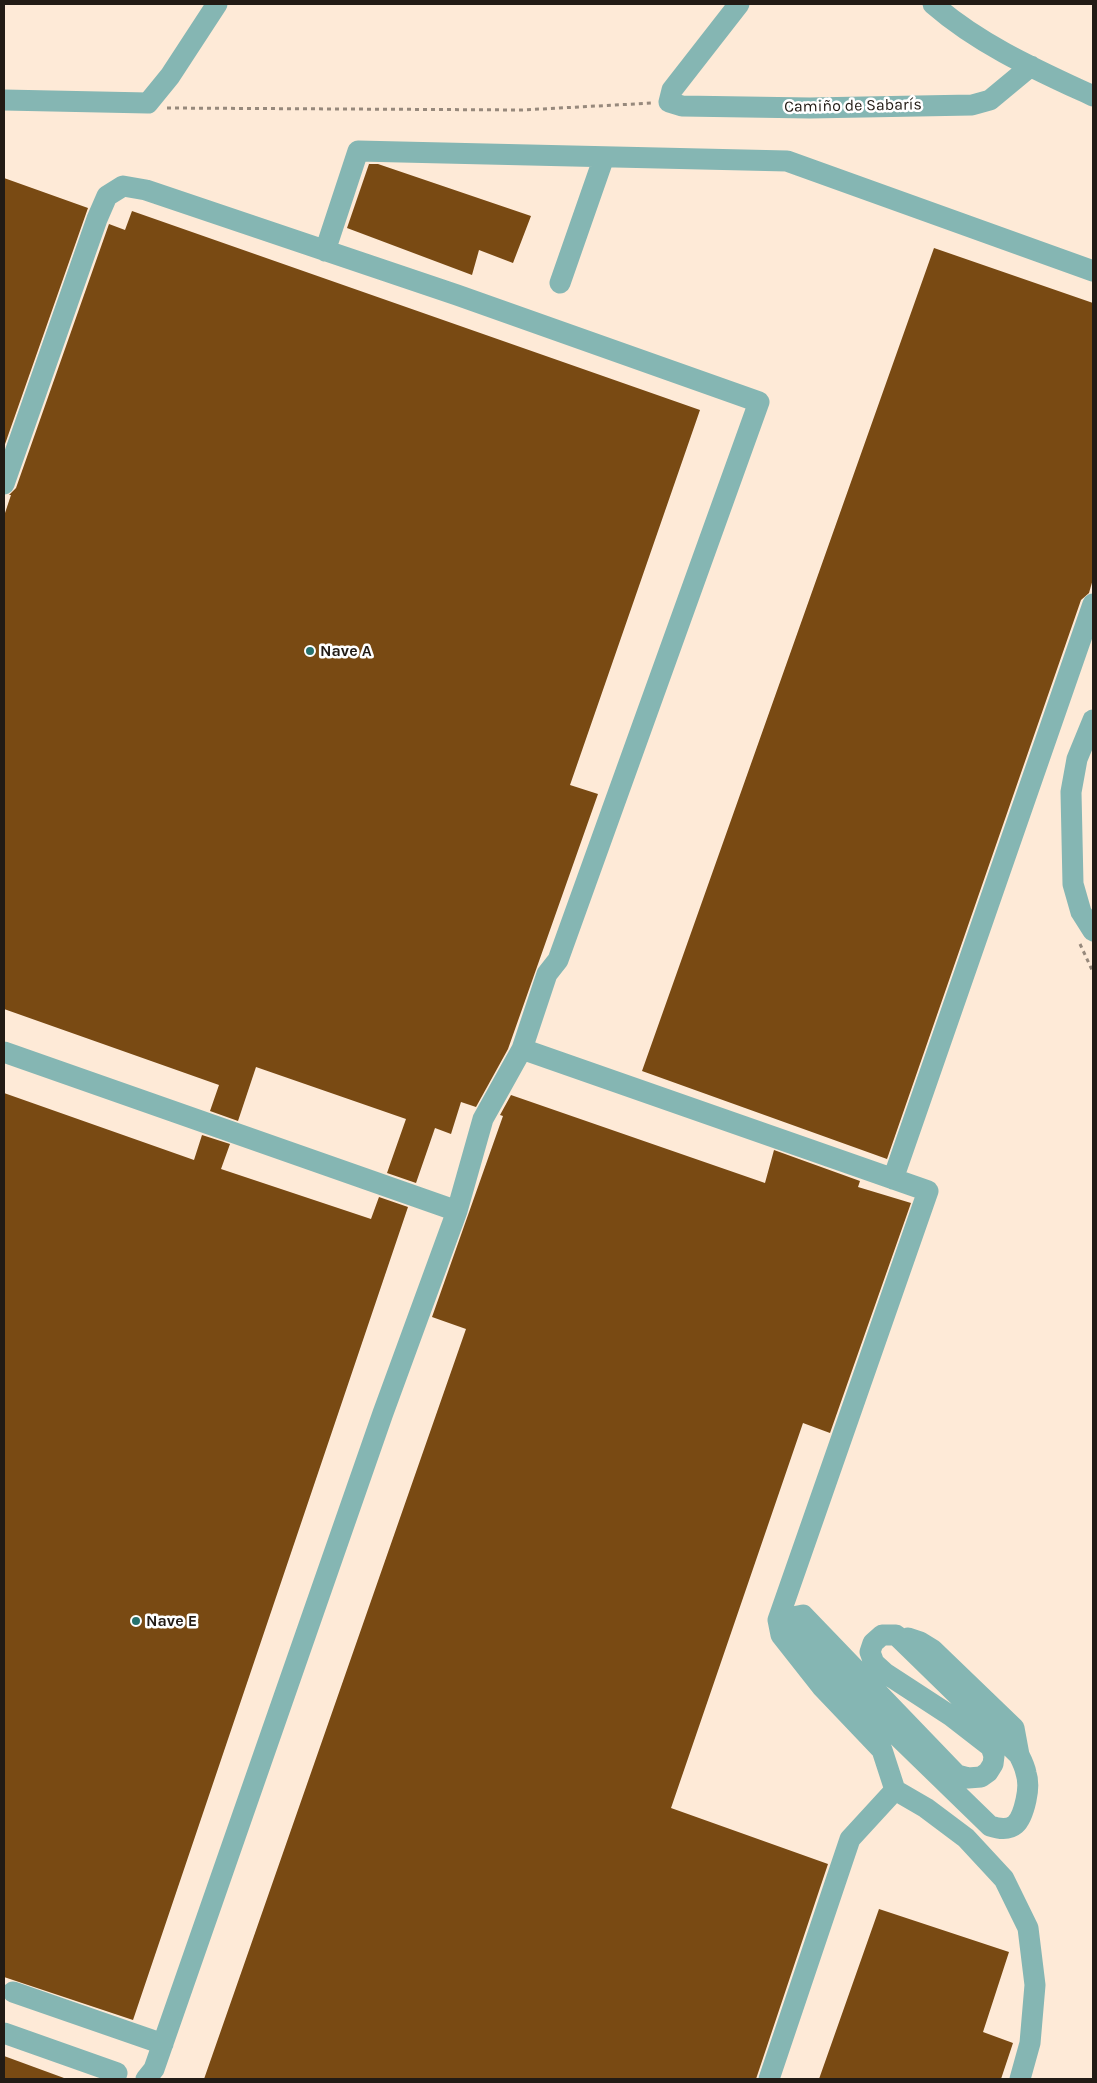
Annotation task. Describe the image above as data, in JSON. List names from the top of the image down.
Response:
{
  "streets": {
    "street": ["Camiño de Sabarís"]
  },
  "places": ["Nave A", "Nave E"]
}
